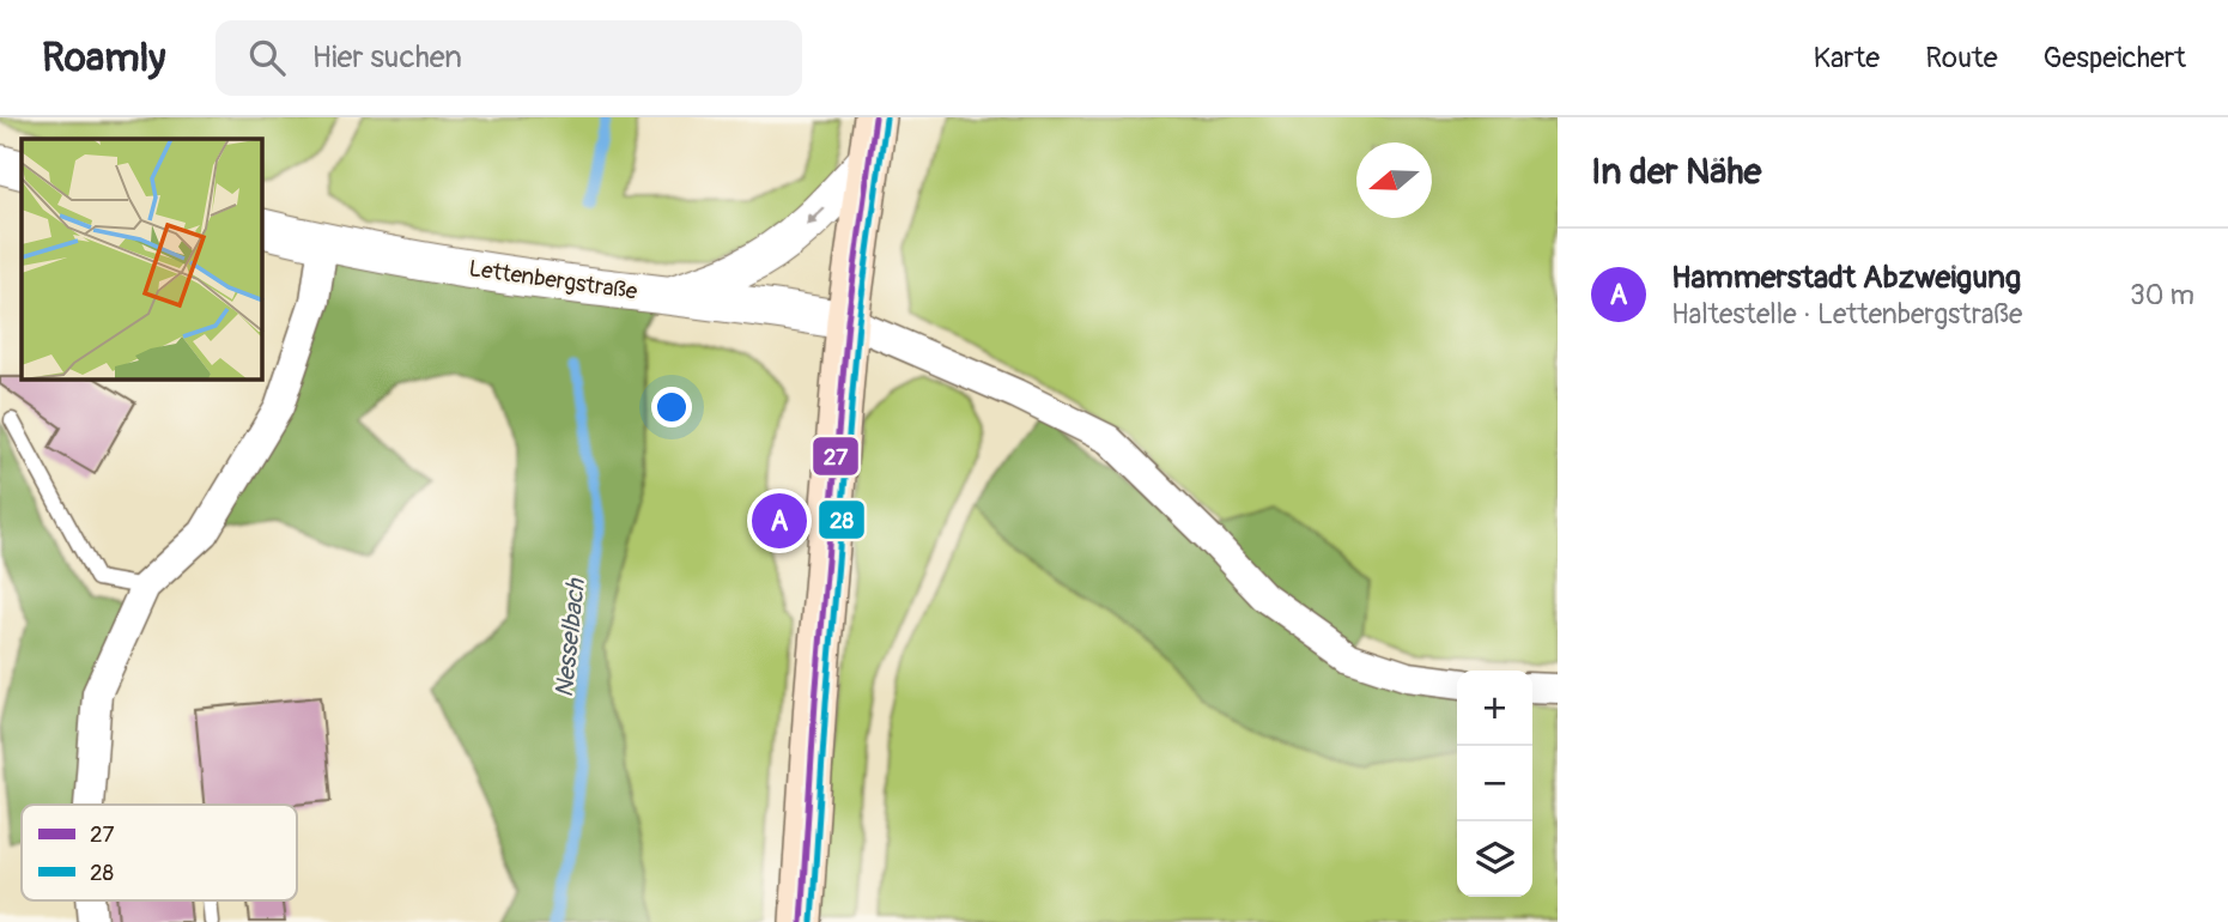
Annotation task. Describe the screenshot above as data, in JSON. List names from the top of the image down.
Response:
{
  "streets": {
    "street": ["Lettenbergstraße"]
  },
  "water": ["Nesselbach"],
  "lines": ["transit line 27", "transit line 28"],
  "legend": ["27", "28"],
  "north": "left",
  "page": {
    "header": "Roamly",
    "search": "Hier suchen",
    "nav": ["Karte", "Route", "Gespeichert"],
    "heading": "In der Nähe",
    "list": [
      {
        "mark": "A",
        "name": "Hammerstadt Abzweigung",
        "note": "Haltestelle · Lettenbergstraße",
        "value": "30 m"
      }
    ],
    "pins": "A",
    "map_buttons": ["+", "−"]
  }
}
